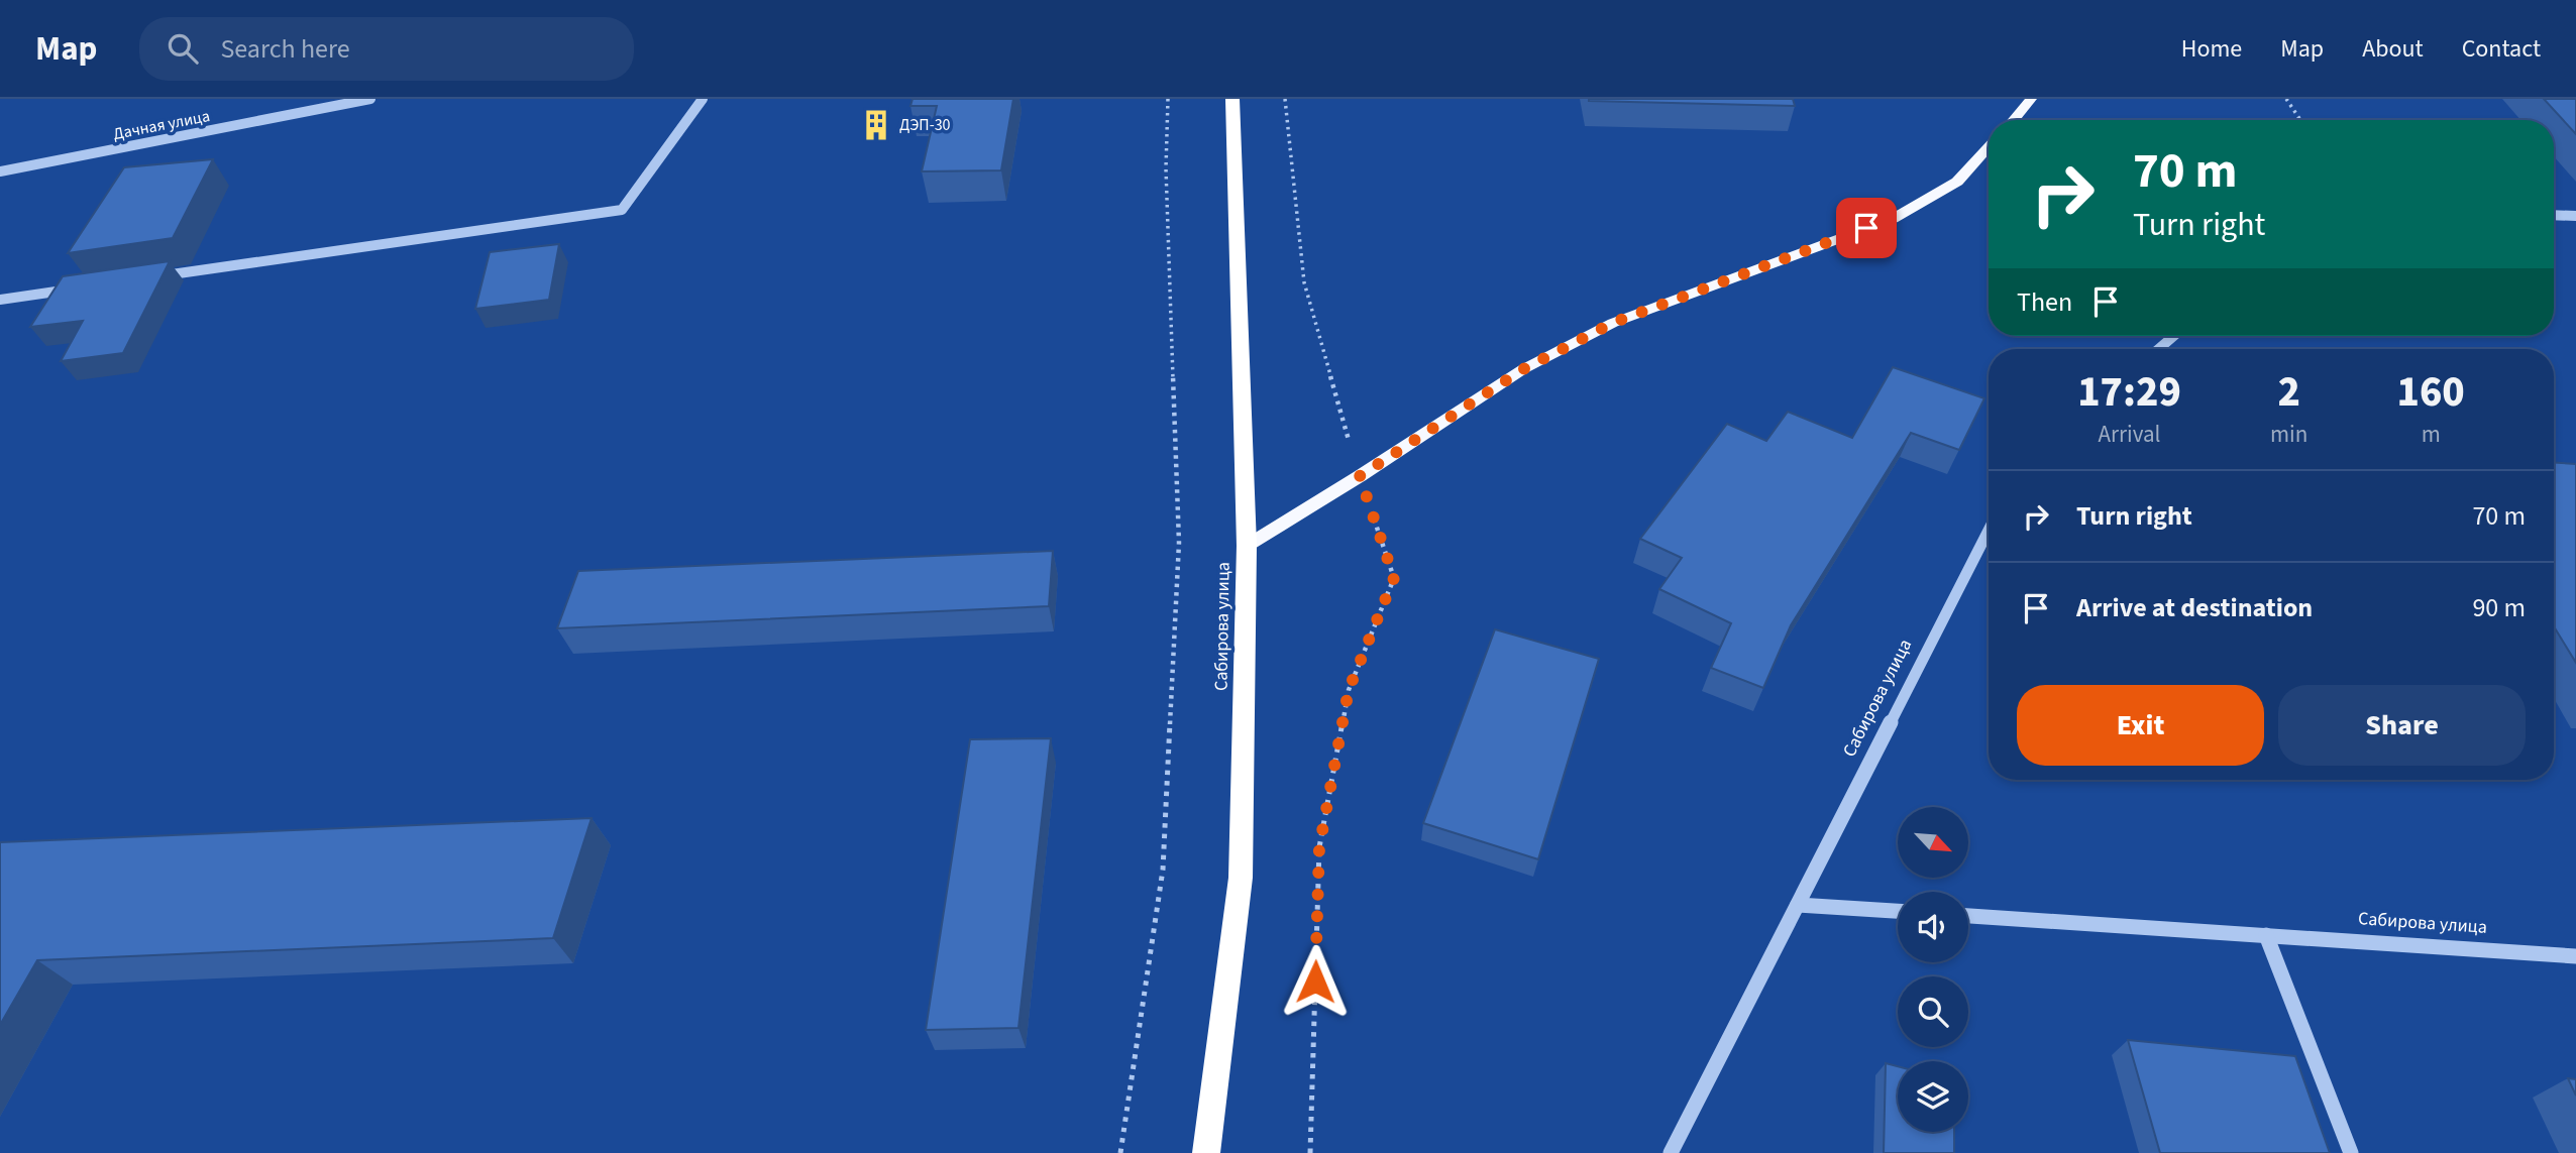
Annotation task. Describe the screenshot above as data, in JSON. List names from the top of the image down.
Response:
{
  "streets": {
    "highway": ["Сабирова улица"],
    "street": ["Дачная улица"]
  },
  "places": {
    "building": ["ДЭП-30"]
  },
  "north": "bottom right",
  "page": {
    "header": "Map",
    "search": "Search here",
    "nav": [
      "Home",
      "Map",
      "About",
      "Contact"
    ],
    "turn": ["70 m", "Turn right"],
    "then": "Then",
    "eta": [
      "17:29",
      "Arrival",
      "2",
      "min",
      "160",
      "m"
    ],
    "list": [
      {
        "name": "Turn right",
        "value": "70 m"
      },
      {
        "name": "Arrive at destination",
        "value": "90 m"
      }
    ],
    "buttons": ["Exit", "Share"]
  }
}
